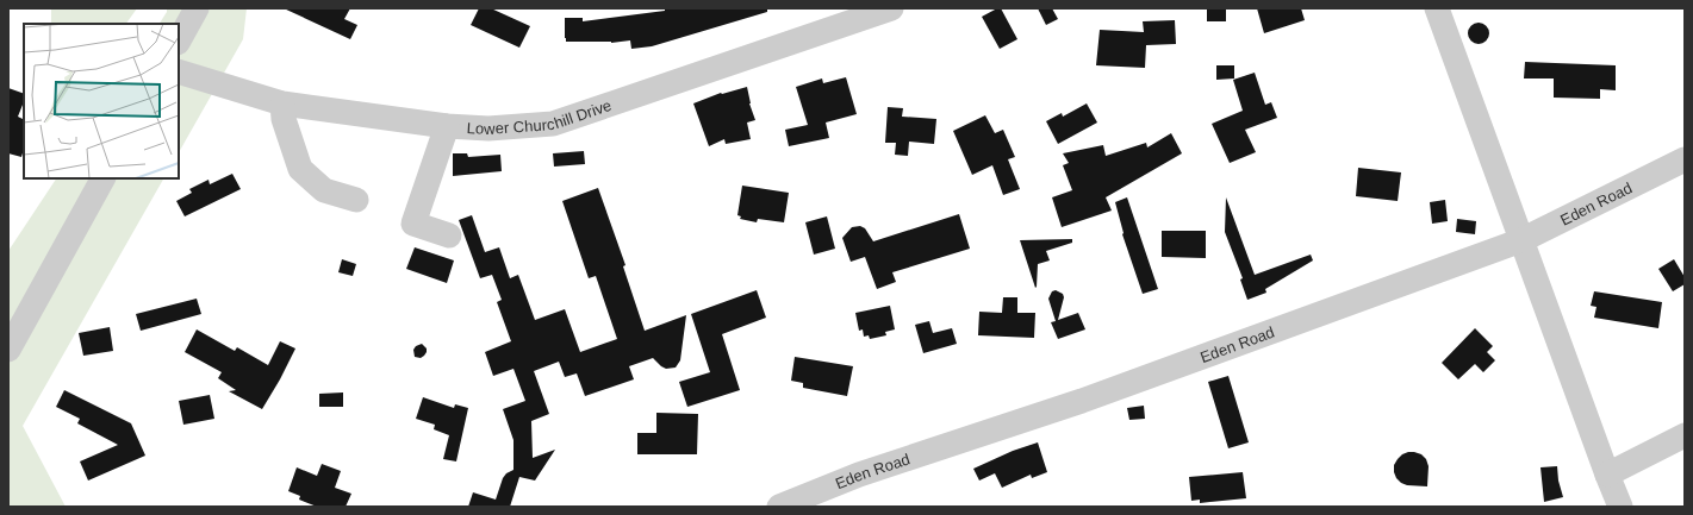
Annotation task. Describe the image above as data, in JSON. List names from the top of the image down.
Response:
{
  "streets": {
    "street": ["Lower Churchill Drive", "Eden Road"]
  }
}
